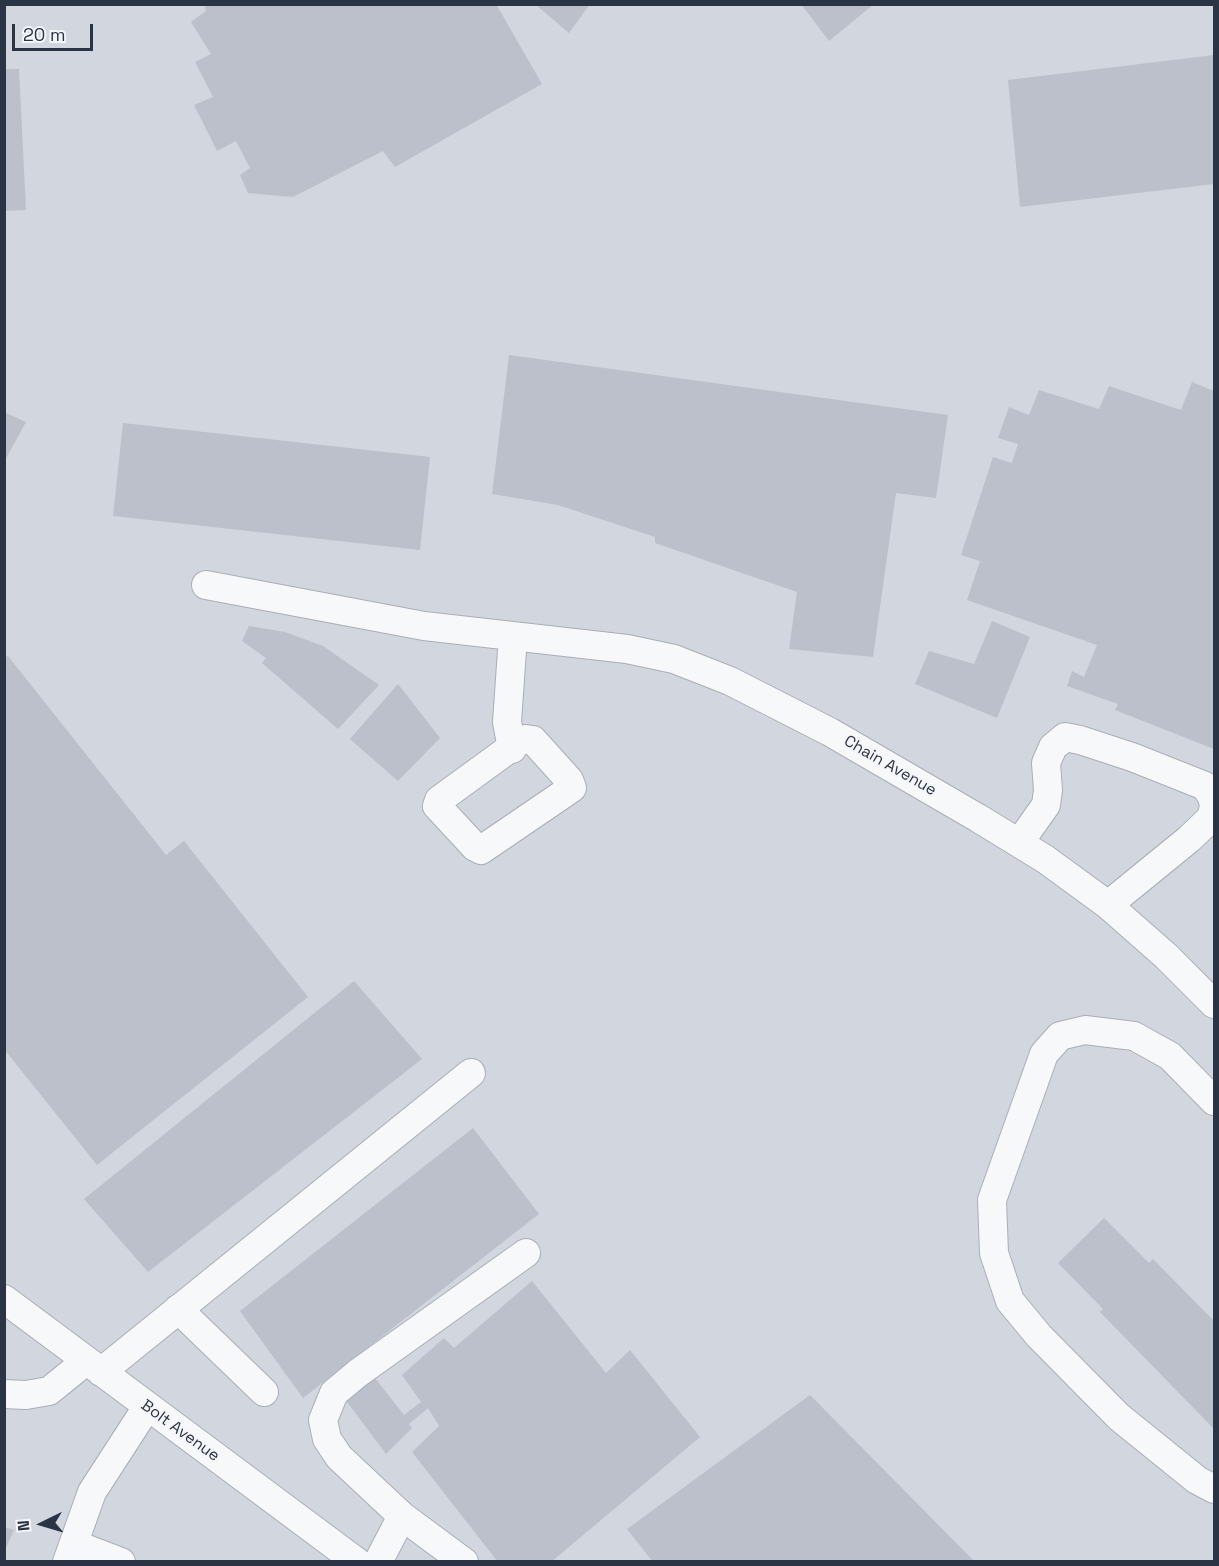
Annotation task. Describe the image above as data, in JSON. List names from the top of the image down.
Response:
{
  "streets": {
    "street": ["Chain Avenue", "Bolt Avenue"]
  },
  "scale_bar": "20 m",
  "north": "left"
}
